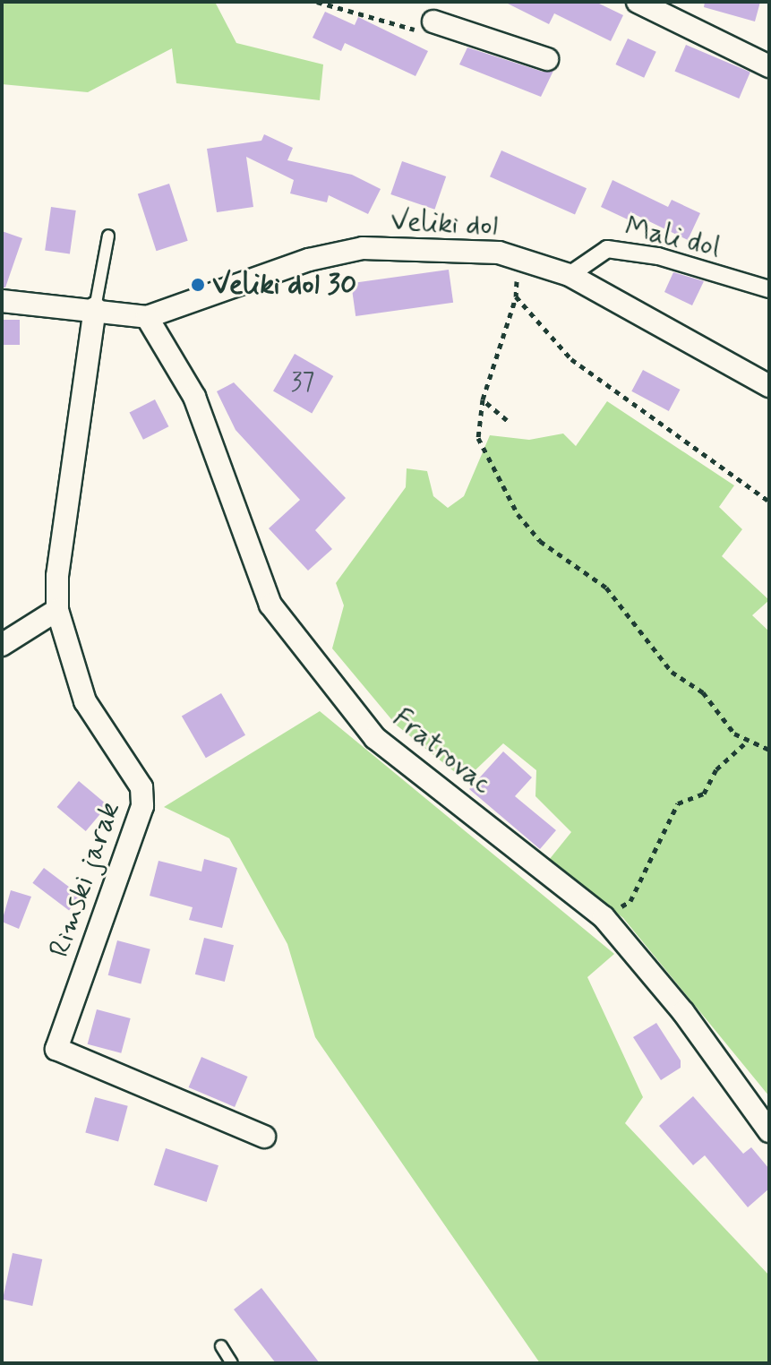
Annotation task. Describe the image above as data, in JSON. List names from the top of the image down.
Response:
{
  "streets": {
    "street": [
      "Veliki dol",
      "Mali dol",
      "Fratrovac",
      "Rimski jarak"
    ]
  },
  "crossings": [
    ["Veliki dol", "Mali dol"],
    ["Veliki dol", "Fratrovac"],
    ["Veliki dol", "Rimski jarak"]
  ],
  "places": ["Veliki dol 30"],
  "house_numbers": ["37"]
}
